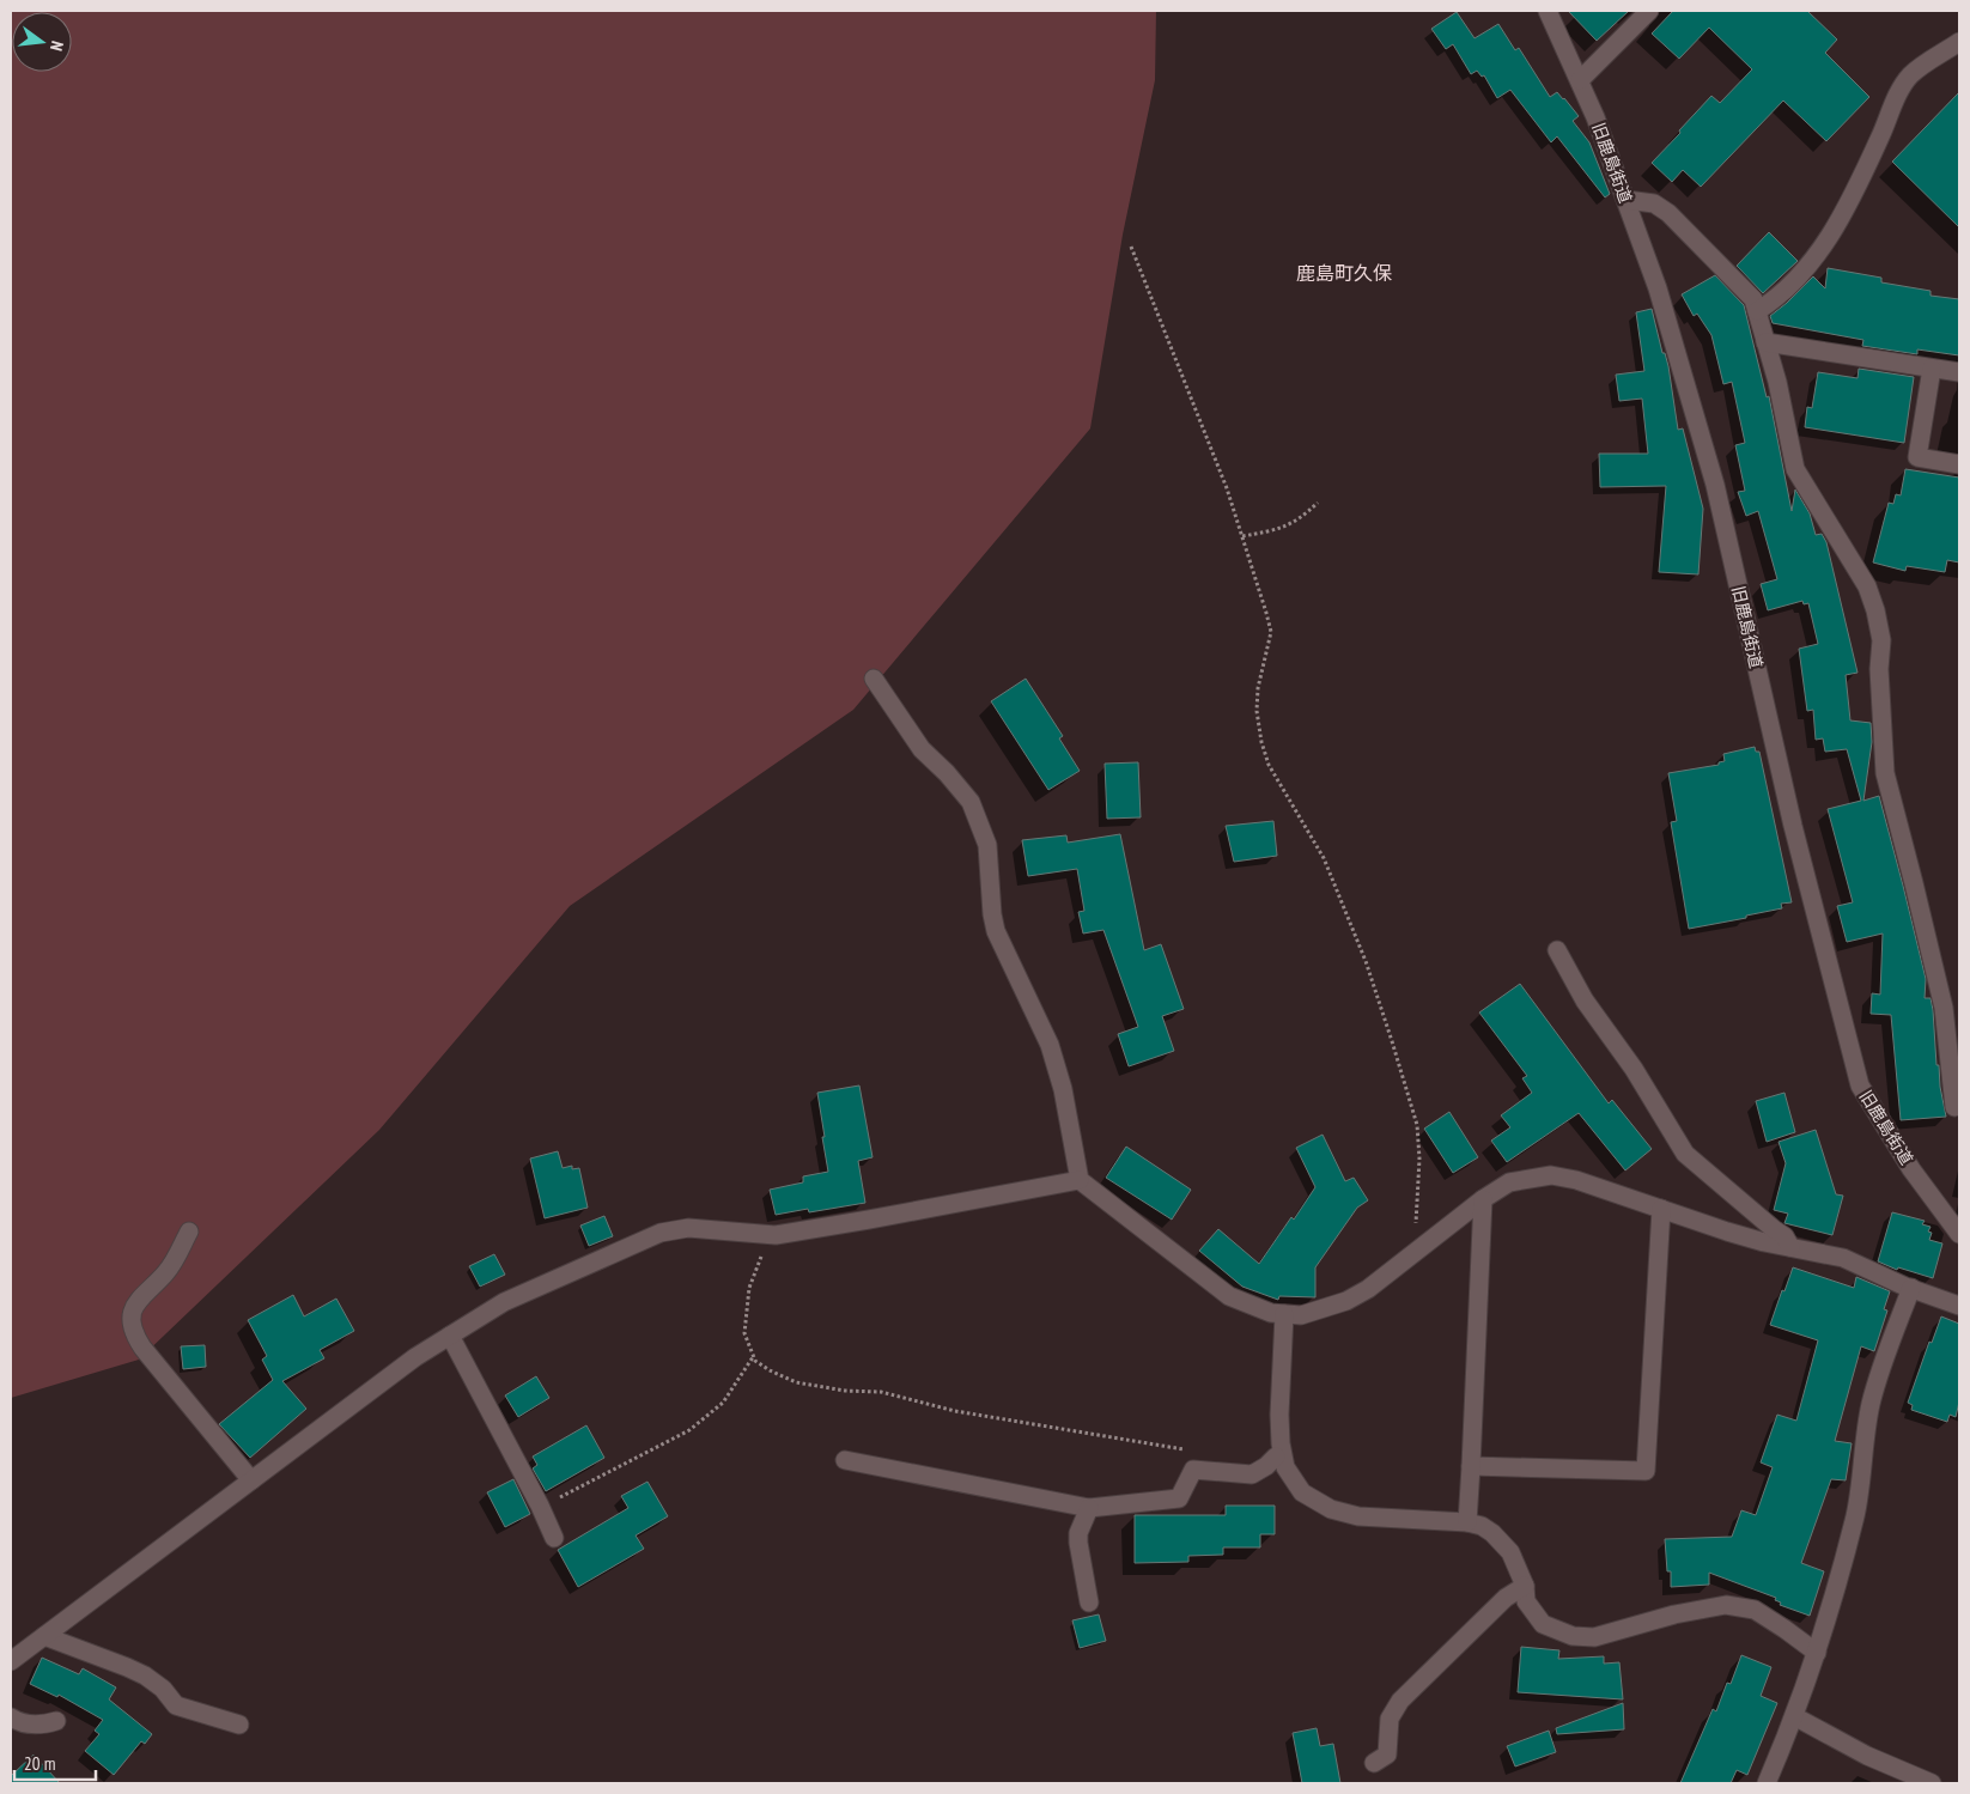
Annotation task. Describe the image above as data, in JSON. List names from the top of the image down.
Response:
{
  "streets": {
    "street": ["旧鹿島街道"]
  },
  "districts": ["鹿島町久保"],
  "scale_bar": "20 m",
  "north": "right"
}
